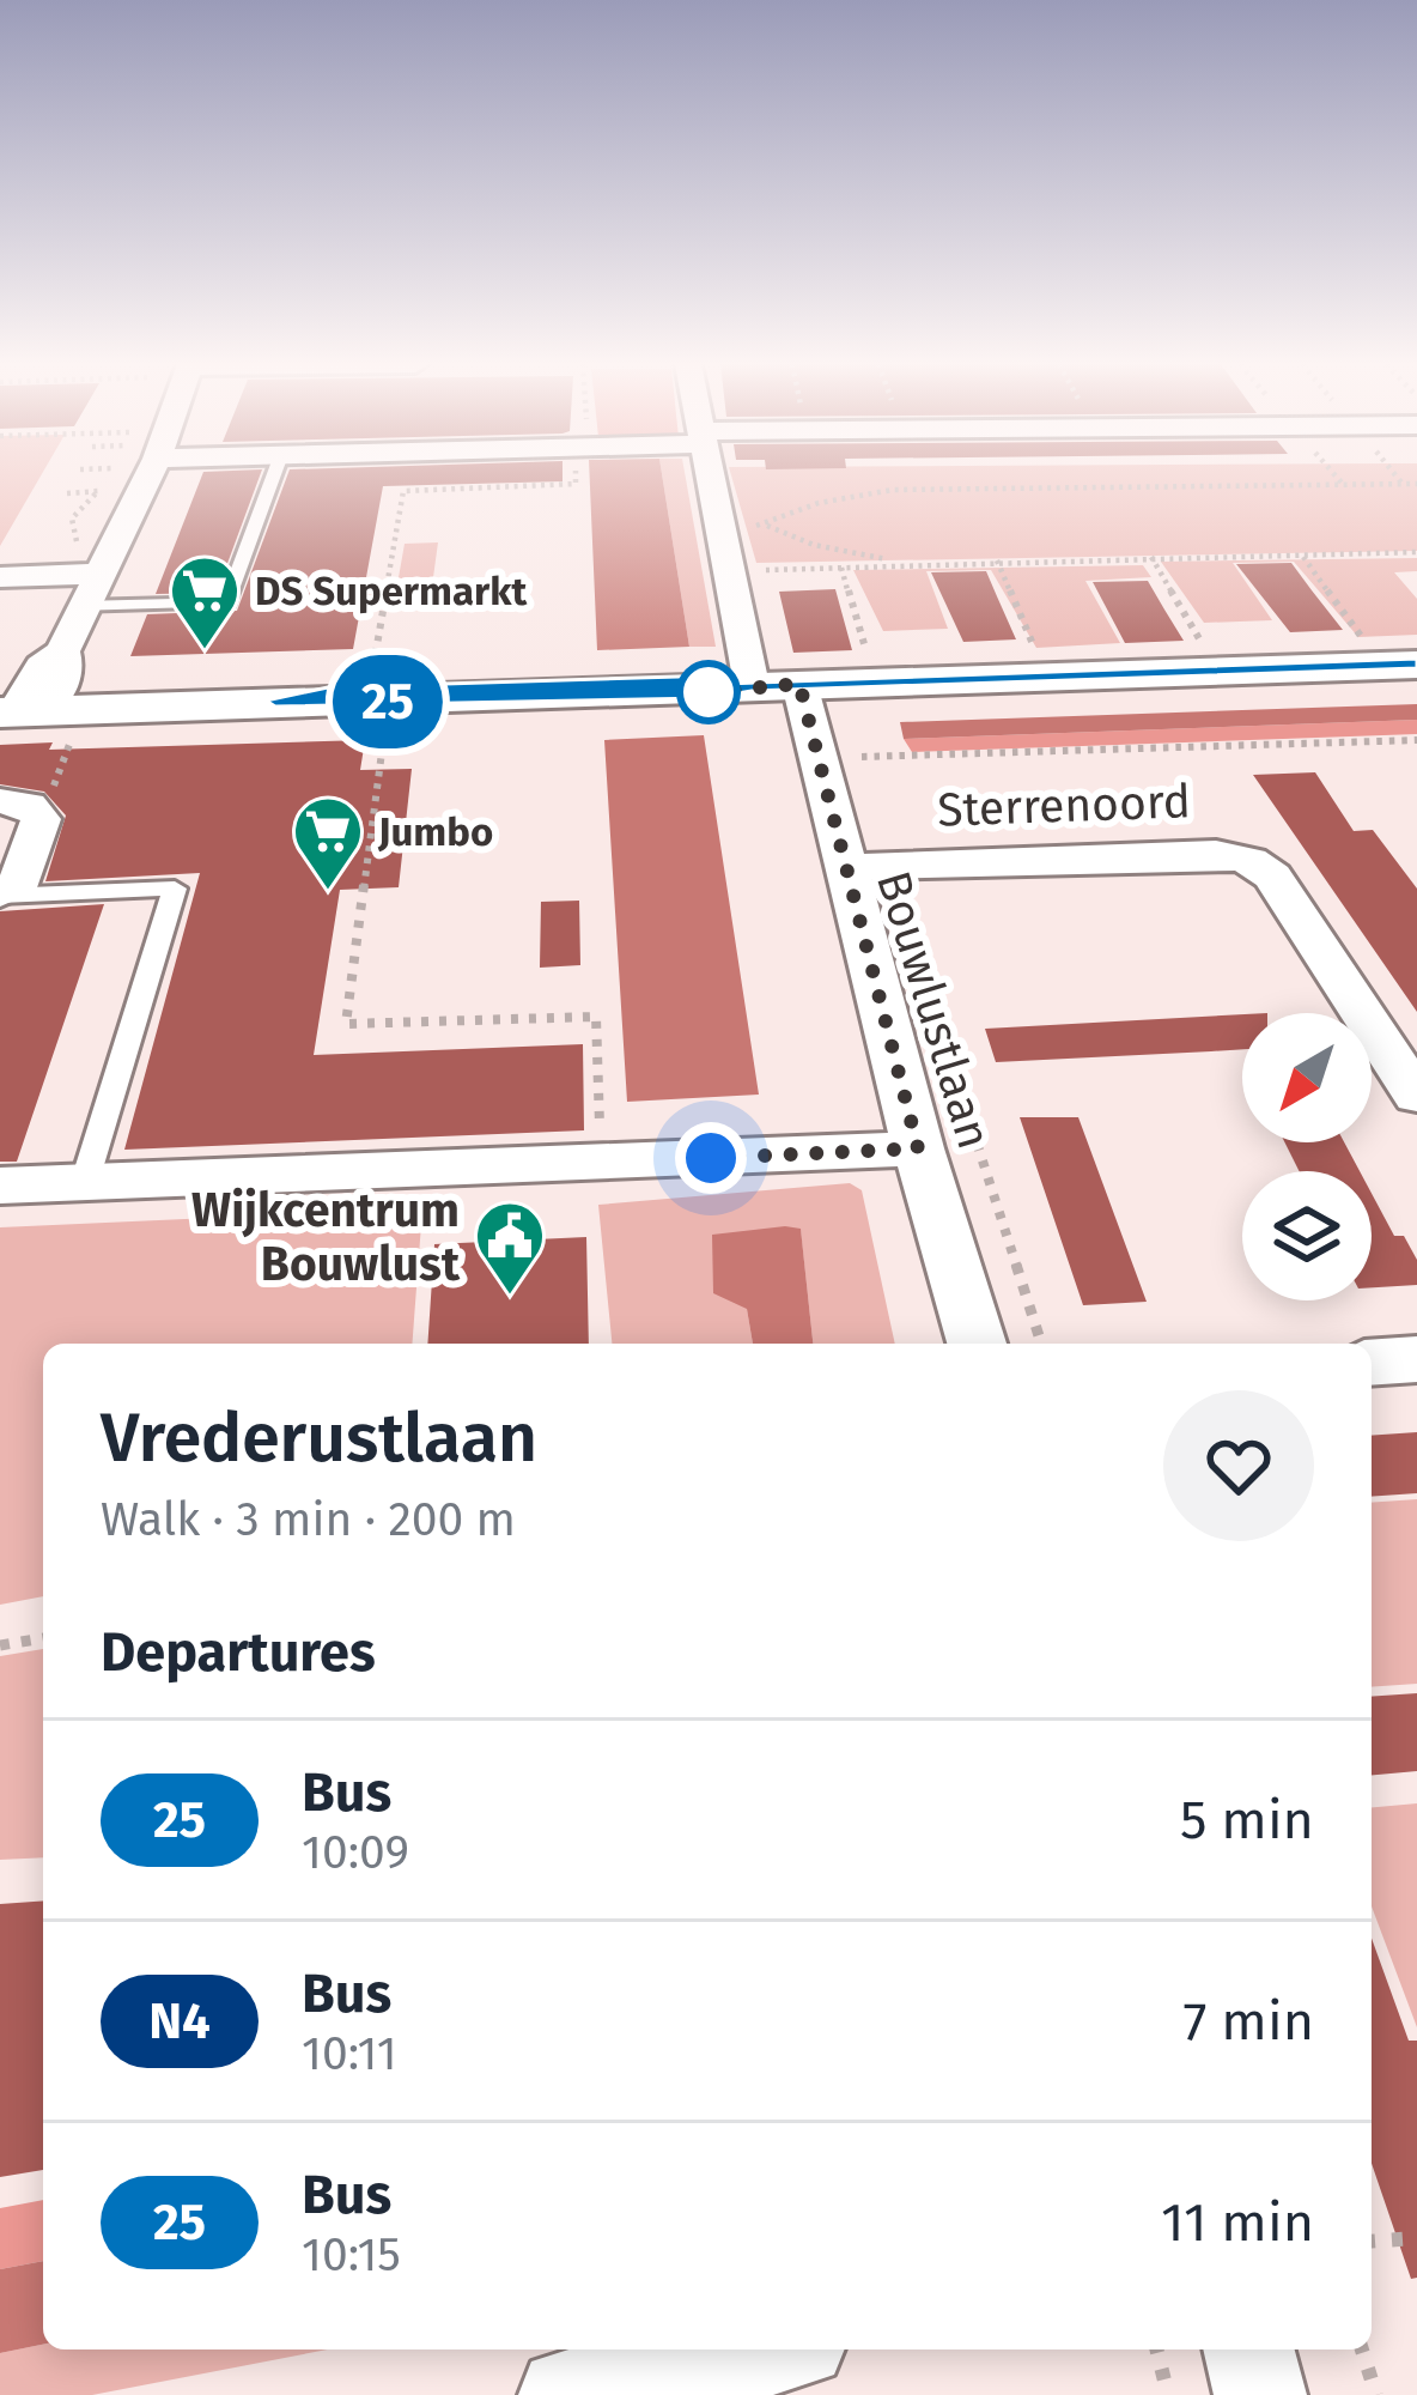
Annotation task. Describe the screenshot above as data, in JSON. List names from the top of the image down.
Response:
{
  "streets": {
    "street": ["Sterrenoord", "Bouwlustlaan"]
  },
  "crossings": [
    ["Sterrenoord", "Bouwlustlaan"]
  ],
  "places": {
    "supermarket": ["DS Supermarkt", "Jumbo"],
    "public building": ["Wijkcentrum Bouwlust"]
  },
  "lines": ["bus line 25"],
  "north": "bottom left",
  "page": {
    "on_map": "25",
    "heading": [
      ["Vrederustlaan", "Walk · 3 min · 200 m"],
      "Departures"
    ],
    "list": [
      {
        "mark": "25",
        "name": "Bus",
        "note": "10:09",
        "value": "5 min"
      },
      {
        "mark": "N4",
        "name": "Bus",
        "note": "10:11",
        "value": "7 min"
      },
      {
        "mark": "25",
        "name": "Bus",
        "note": "10:15",
        "value": "11 min"
      }
    ]
  }
}
